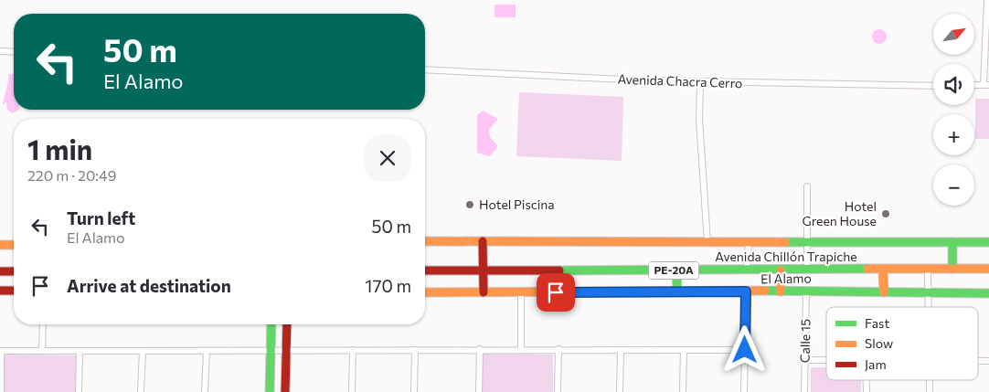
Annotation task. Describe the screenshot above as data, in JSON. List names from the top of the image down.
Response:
{
  "streets": {
    "main road": ["Avenida Chillón Trapiche", "PE-20A", "El Alamo"],
    "street": ["Avenida Chacra Cerro", "Calle 15"]
  },
  "crossings": [
    ["El Alamo", "Calle 15"]
  ],
  "places": ["Hotel Piscina", "Hotel Green House"],
  "legend": ["Fast", "Slow", "Jam"],
  "north": "top right",
  "page": {
    "map_buttons": ["+", "−"],
    "turn": ["50 m", "El Alamo"],
    "heading": ["1 min", "220 m · 20:49"],
    "list": [
      {
        "name": "Turn left",
        "note": "El Alamo",
        "value": "50 m"
      },
      {
        "name": "Arrive at destination",
        "value": "170 m"
      }
    ]
  }
}
